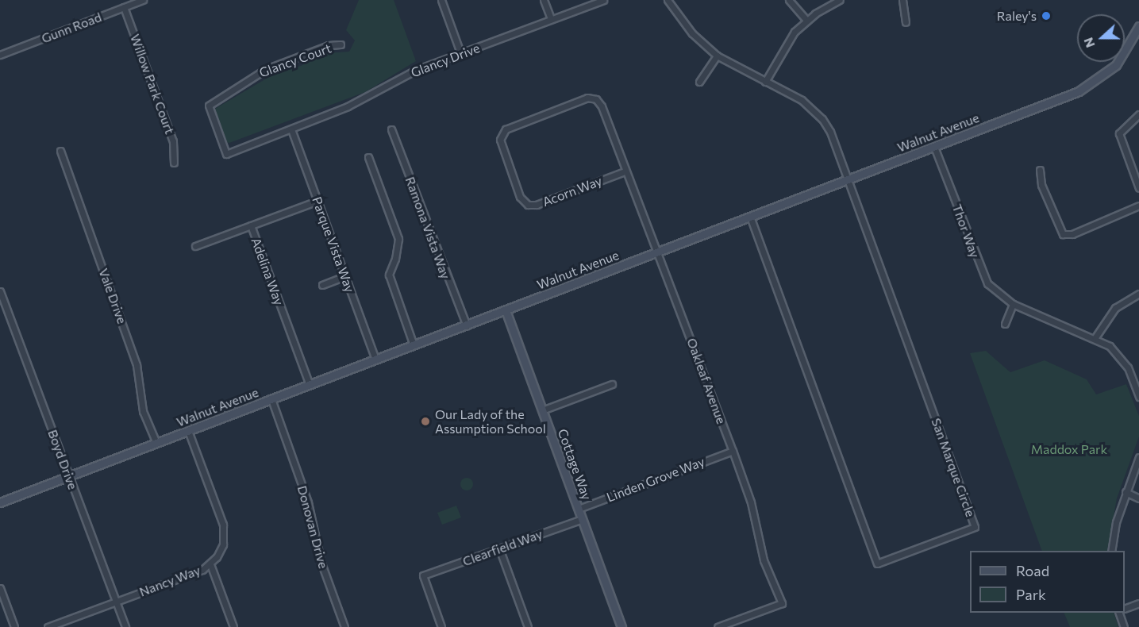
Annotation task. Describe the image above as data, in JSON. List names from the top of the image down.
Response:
{
  "streets": {
    "main road": ["Walnut Avenue", "Cottage Way"],
    "street": [
      "Gunn Road",
      "Glancy Court",
      "Glancy Drive",
      "Willow Park Court",
      "Acorn Way",
      "Ramona Vista Way",
      "Thor Way",
      "Parque Vista Way",
      "Adelina Way",
      "Vale Drive",
      "Oakleaf Avenue",
      "Boyd Drive",
      "San Marque Circle",
      "Linden Grove Way",
      "Donovan Drive",
      "Clearfield Way",
      "Nancy Way"
    ]
  },
  "crossings": [
    ["Gunn Road", "Willow Park Court"],
    ["Glancy Court", "Glancy Drive"],
    ["Glancy Court", "Parque Vista Way"],
    ["Glancy Drive", "Parque Vista Way"],
    ["Walnut Avenue", "Ramona Vista Way"],
    ["Walnut Avenue", "Thor Way"],
    ["Walnut Avenue", "Parque Vista Way"],
    ["Walnut Avenue", "Adelina Way"],
    ["Walnut Avenue", "Vale Drive"],
    ["Walnut Avenue", "Oakleaf Avenue"],
    ["Walnut Avenue", "Boyd Drive"],
    ["Walnut Avenue", "Cottage Way"],
    ["Walnut Avenue", "San Marque Circle"],
    ["Walnut Avenue", "Donovan Drive"],
    ["Walnut Avenue", "Nancy Way"],
    ["Acorn Way", "Oakleaf Avenue"],
    ["Parque Vista Way", "Adelina Way"],
    ["Oakleaf Avenue", "Linden Grove Way"],
    ["Boyd Drive", "Nancy Way"],
    ["Cottage Way", "Linden Grove Way"],
    ["Cottage Way", "Clearfield Way"]
  ],
  "parks": ["Maddox Park"],
  "places": ["Raley's", "Our Lady of the Assumption School"],
  "legend": ["Road", "Park"],
  "north": "left"
}
